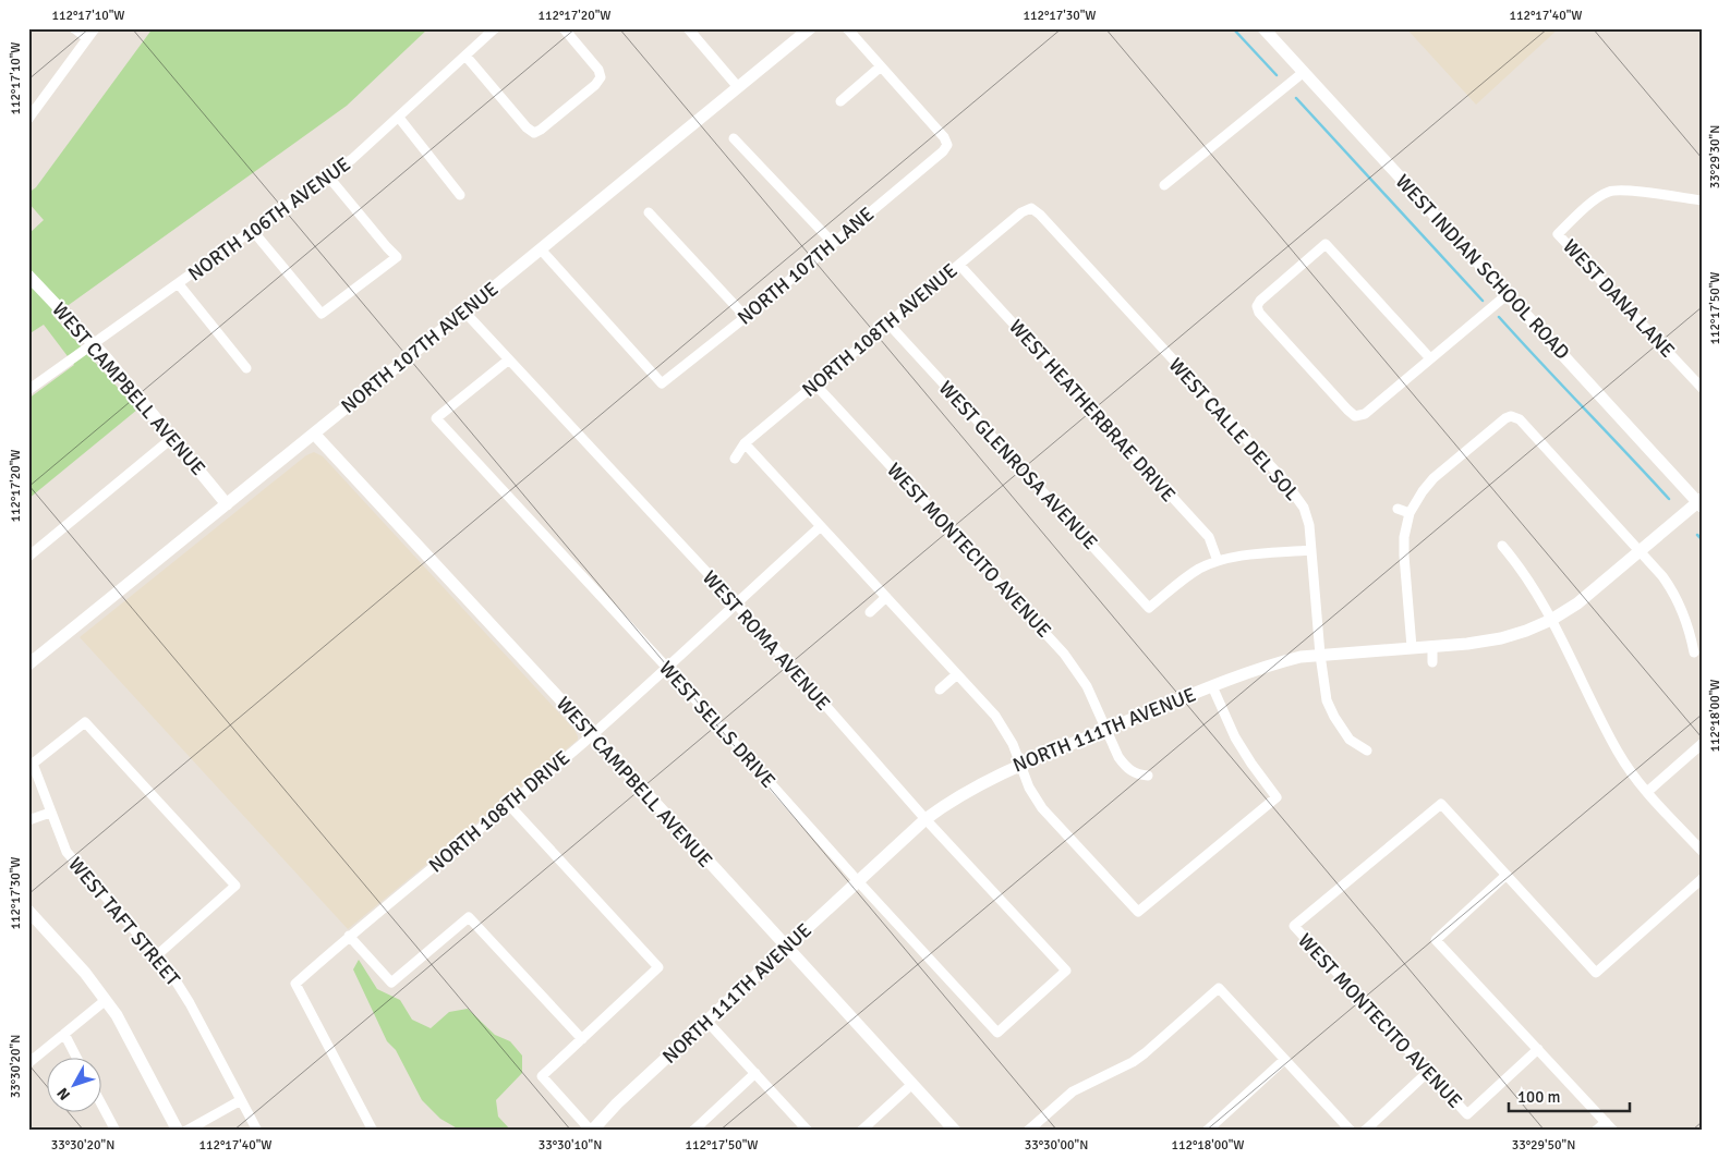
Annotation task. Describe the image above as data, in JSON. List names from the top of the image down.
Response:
{
  "streets": {
    "street": [
      "NORTH 106TH AVENUE",
      "NORTH 107TH LANE",
      "WEST INDIAN SCHOOL ROAD",
      "WEST DANA LANE",
      "NORTH 108TH AVENUE",
      "NORTH 107TH AVENUE",
      "WEST CAMPBELL AVENUE",
      "WEST HEATHERBRAE DRIVE",
      "WEST CALLE DEL SOL",
      "WEST GLENROSA AVENUE",
      "WEST MONTECITO AVENUE",
      "WEST ROMA AVENUE",
      "WEST SELLS DRIVE",
      "NORTH 111TH AVENUE",
      "NORTH 108TH DRIVE",
      "WEST TAFT STREET"
    ]
  },
  "crossings": [
    ["NORTH 106TH AVENUE", "WEST CAMPBELL AVENUE"],
    ["NORTH 107TH LANE", "NORTH 107TH AVENUE"],
    ["WEST INDIAN SCHOOL ROAD", "NORTH 111TH AVENUE"],
    ["NORTH 108TH AVENUE", "WEST HEATHERBRAE DRIVE"],
    ["NORTH 108TH AVENUE", "WEST CALLE DEL SOL"],
    ["NORTH 108TH AVENUE", "WEST GLENROSA AVENUE"],
    ["NORTH 108TH AVENUE", "WEST MONTECITO AVENUE"],
    ["NORTH 107TH AVENUE", "WEST CAMPBELL AVENUE"],
    ["NORTH 107TH AVENUE", "WEST ROMA AVENUE"],
    ["WEST CAMPBELL AVENUE", "NORTH 111TH AVENUE"],
    ["WEST CAMPBELL AVENUE", "NORTH 108TH DRIVE"],
    ["WEST HEATHERBRAE DRIVE", "WEST GLENROSA AVENUE"],
    ["WEST CALLE DEL SOL", "NORTH 111TH AVENUE"],
    ["WEST MONTECITO AVENUE", "NORTH 111TH AVENUE"],
    ["WEST ROMA AVENUE", "WEST SELLS DRIVE"],
    ["WEST ROMA AVENUE", "NORTH 111TH AVENUE"],
    ["WEST ROMA AVENUE", "NORTH 108TH DRIVE"],
    ["WEST SELLS DRIVE", "NORTH 111TH AVENUE"],
    ["WEST SELLS DRIVE", "NORTH 108TH DRIVE"]
  ],
  "scale_bar": "100 m",
  "north": "bottom left",
  "coordinates": [
    "112°17'10\"W",
    "112°17'20\"W",
    "112°17'30\"W",
    "112°17'40\"W",
    "33°29'30\"N",
    "112°17'50\"W",
    "112°18'00\"W",
    "33°30'20\"N",
    "33°30'10\"N",
    "33°30'00\"N",
    "33°29'50\"N"
  ]
}
